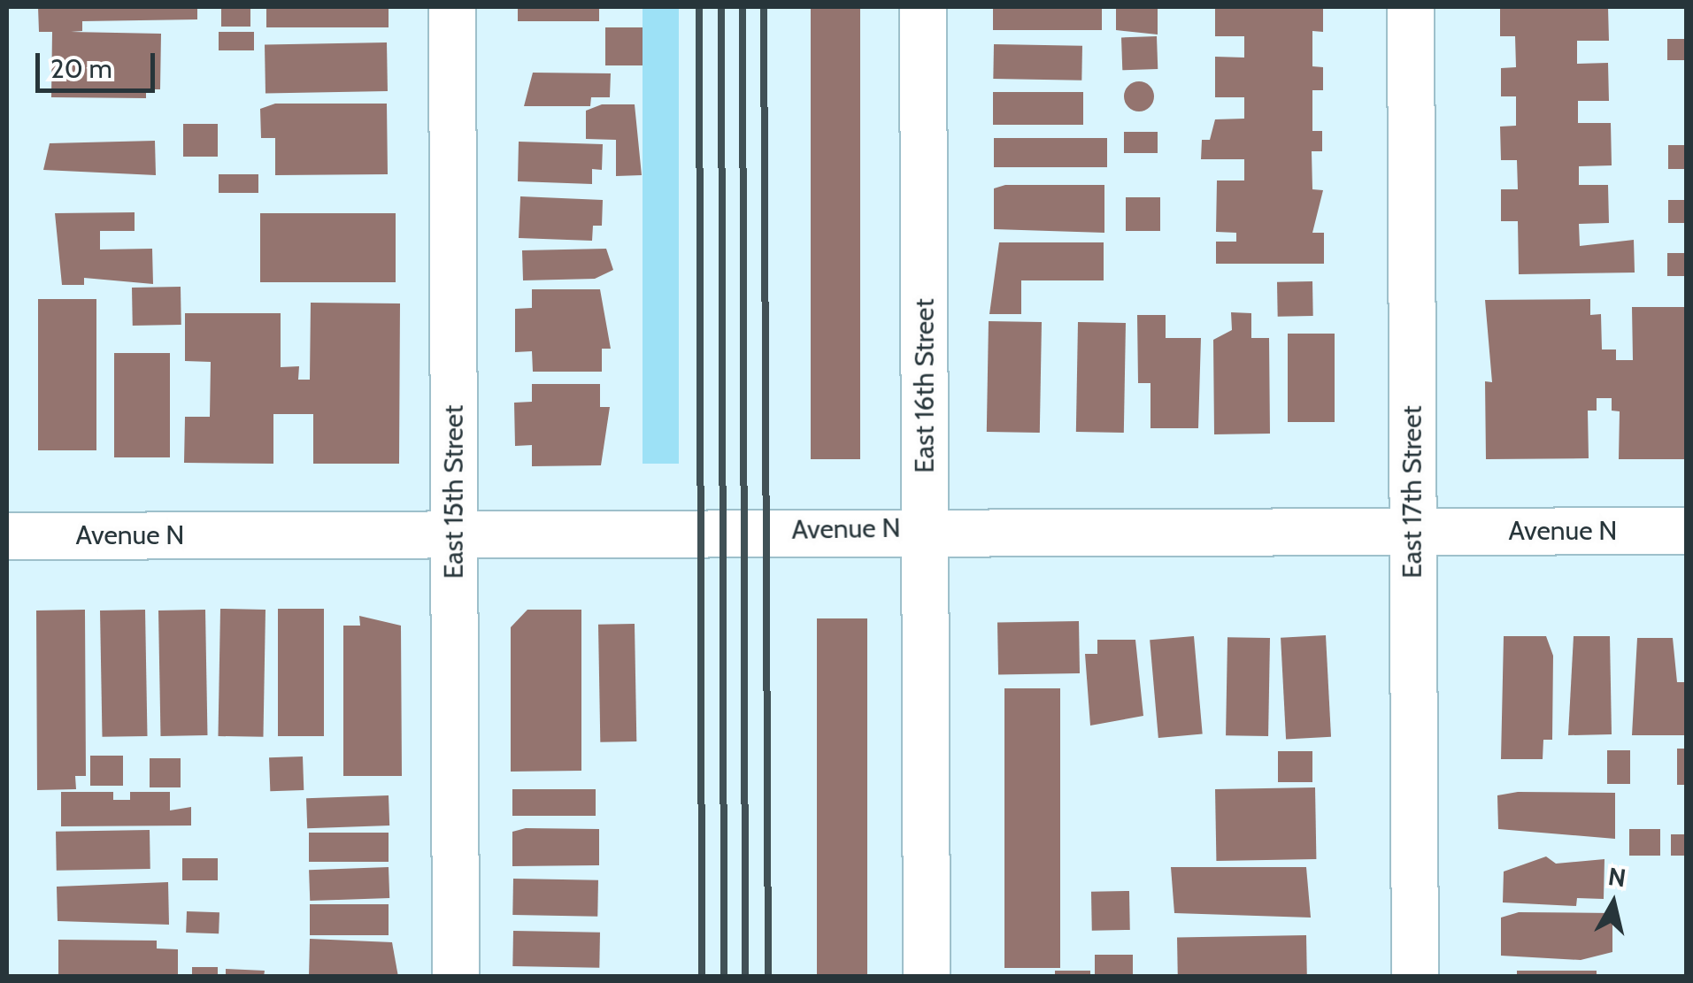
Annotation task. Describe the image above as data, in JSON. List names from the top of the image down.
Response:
{
  "streets": {
    "street": [
      "East 16th Street",
      "East 15th Street",
      "East 17th Street",
      "Avenue N"
    ]
  },
  "crossings": [
    ["East 16th Street", "Avenue N"],
    ["East 15th Street", "Avenue N"],
    ["East 17th Street", "Avenue N"]
  ],
  "scale_bar": "20 m",
  "north": "top"
}
